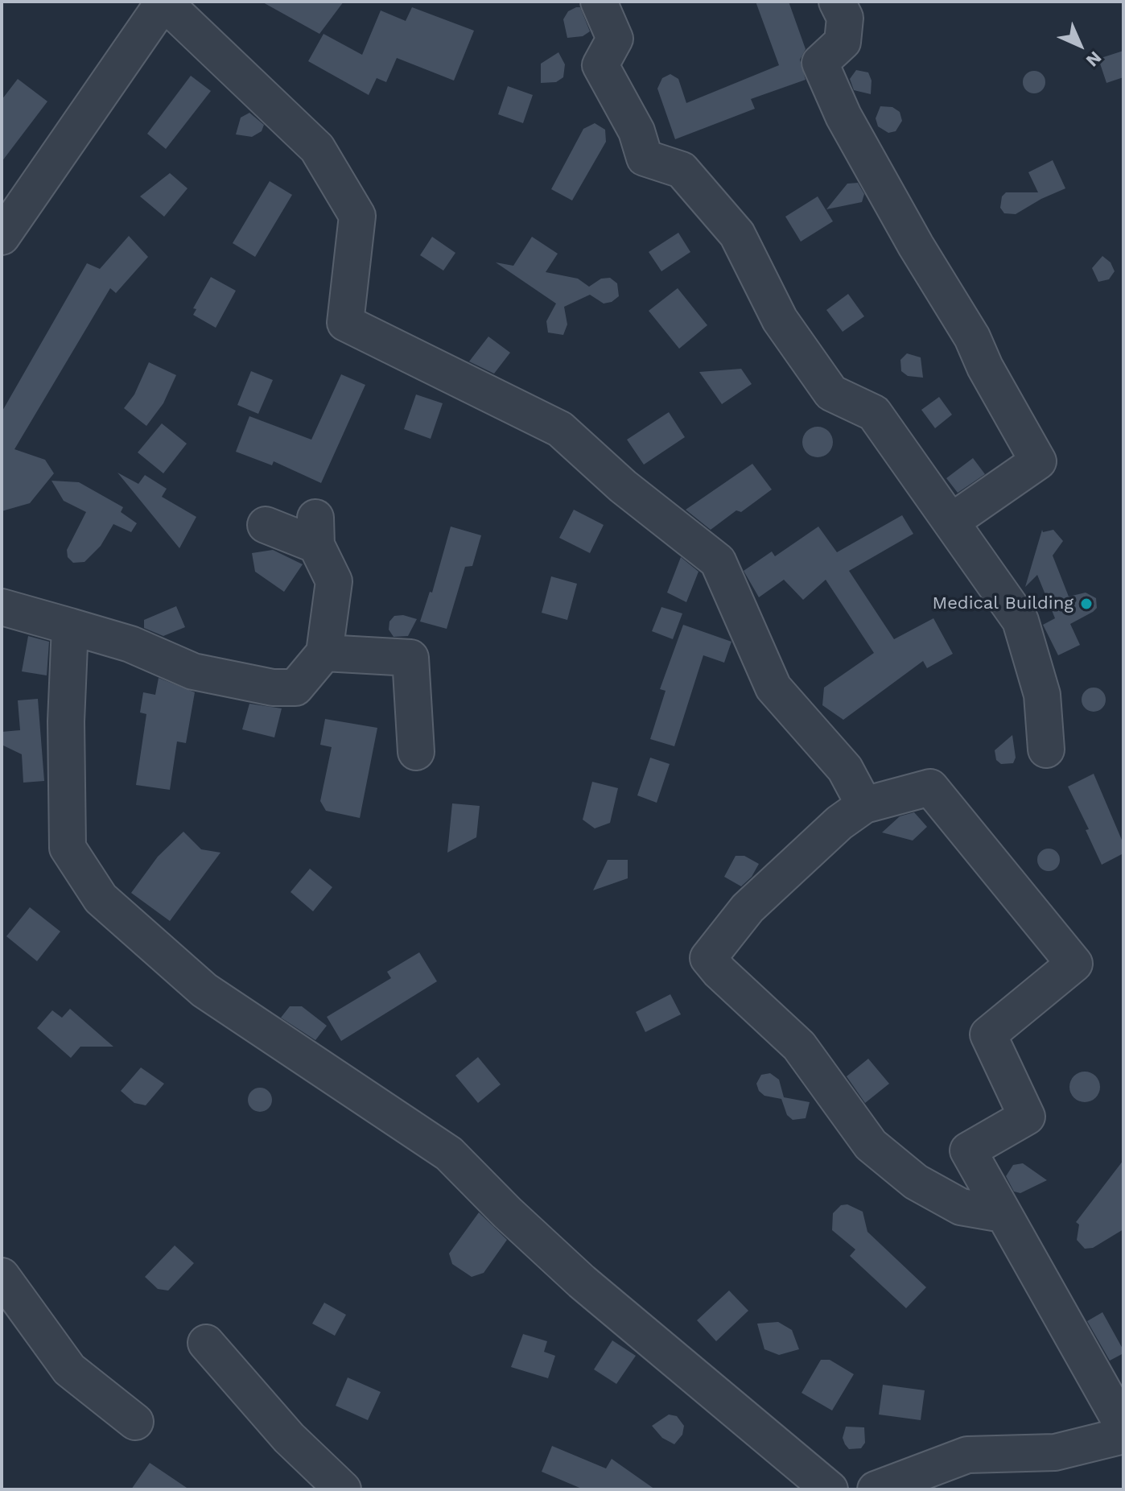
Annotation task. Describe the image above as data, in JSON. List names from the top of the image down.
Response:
{
  "places": ["Medical Building"],
  "north": "bottom right"
}
